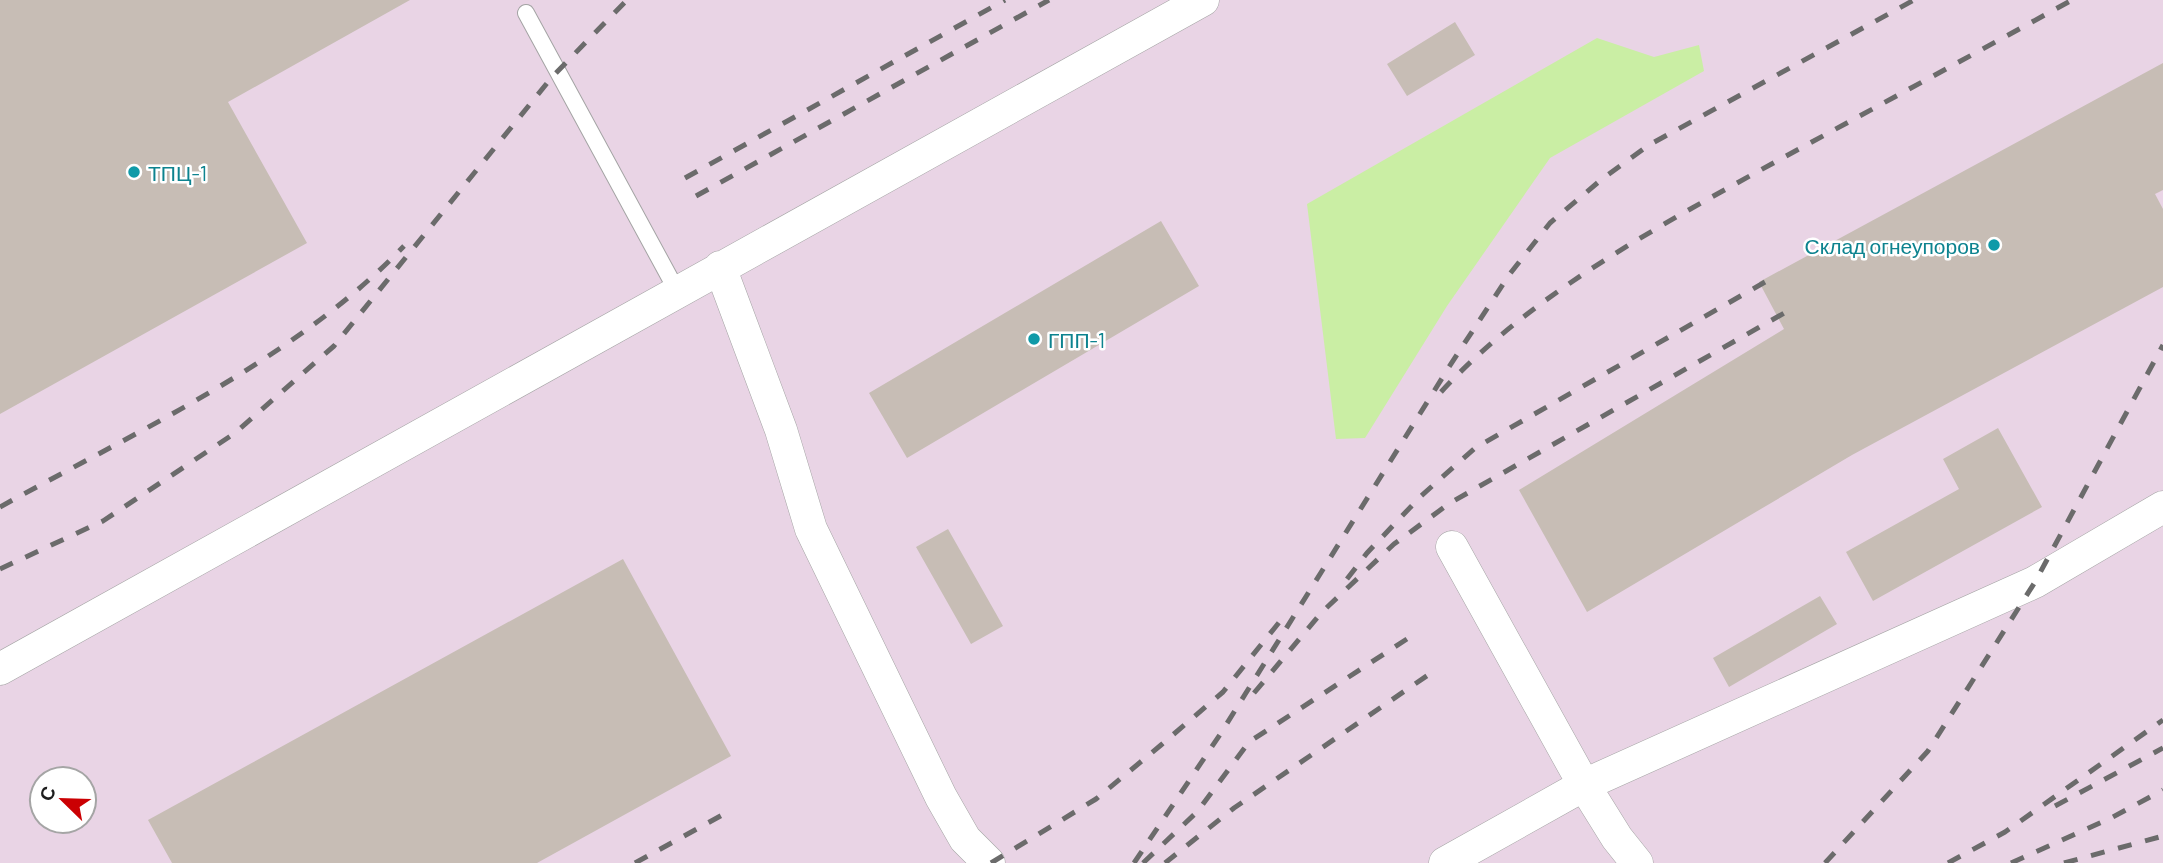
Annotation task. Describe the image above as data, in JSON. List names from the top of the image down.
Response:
{
  "places": ["ТПЦ-1", "Склад огнеупоров", "ГПП-1"],
  "north": "top left"
}
